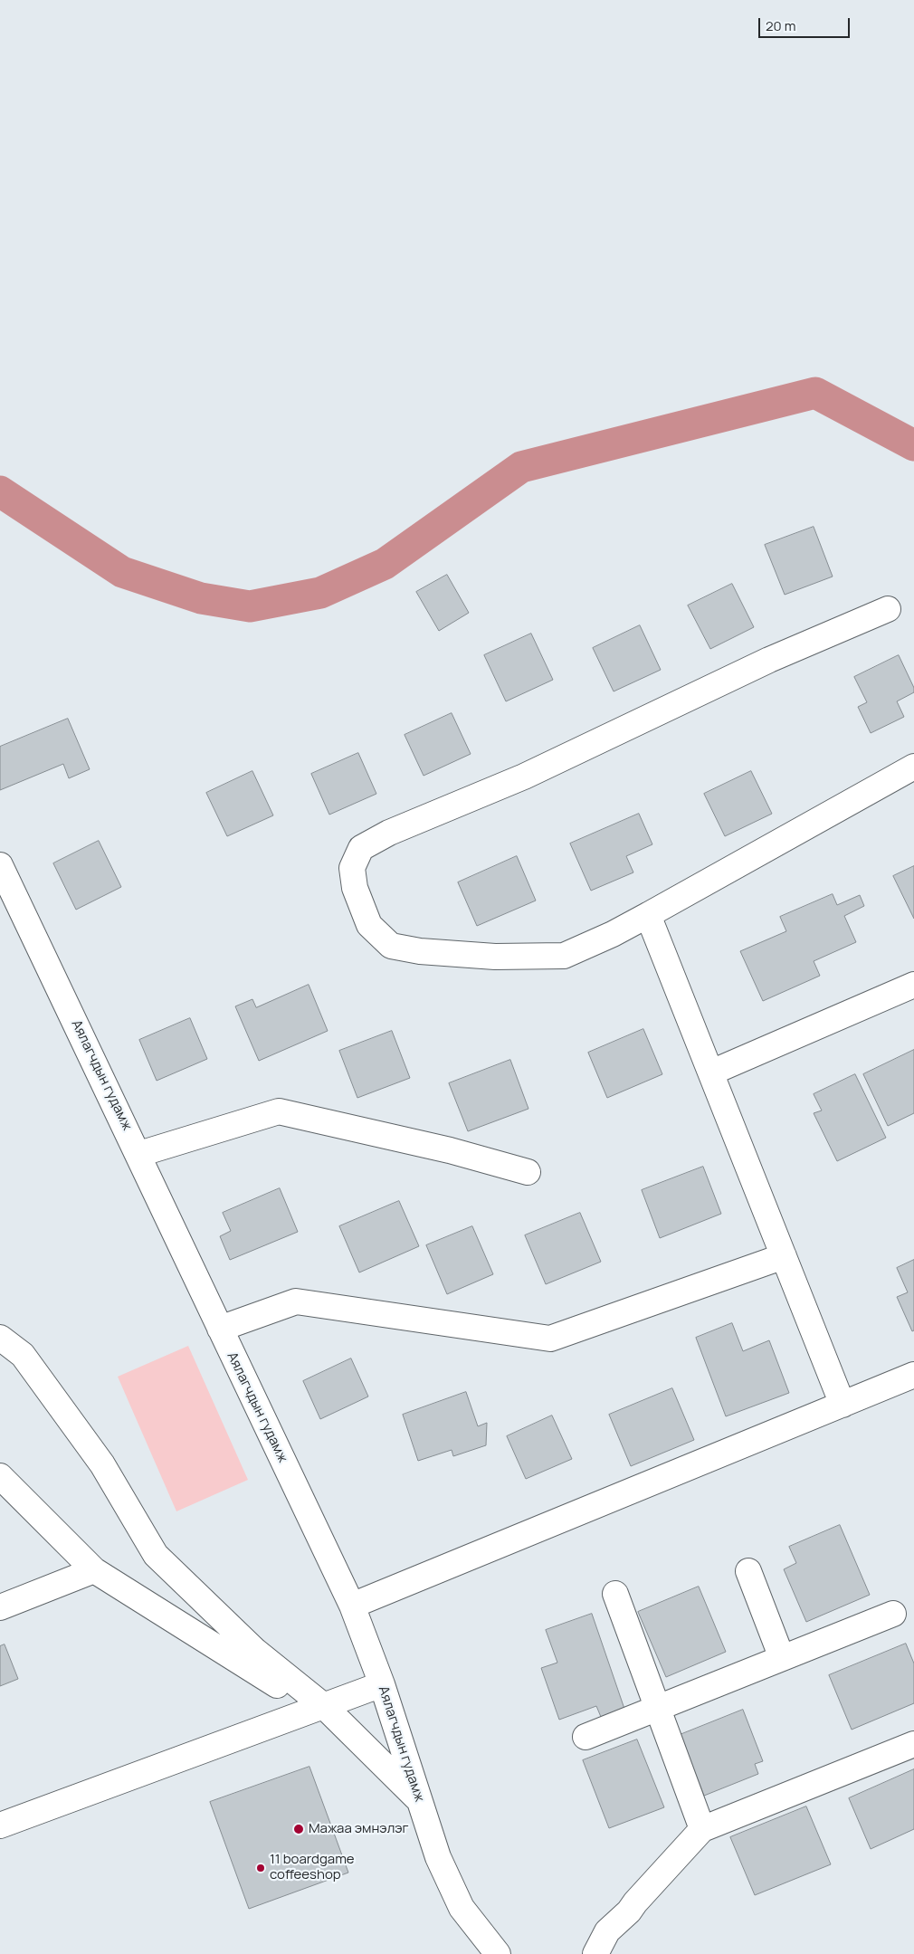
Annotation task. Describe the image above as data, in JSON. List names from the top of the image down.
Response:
{
  "streets": {
    "street": ["Аялагчдын гудамж"]
  },
  "places": ["Maжаа эмнэлэг", "11 boardgame coffeeshop"],
  "scale_bar": "20 m"
}
